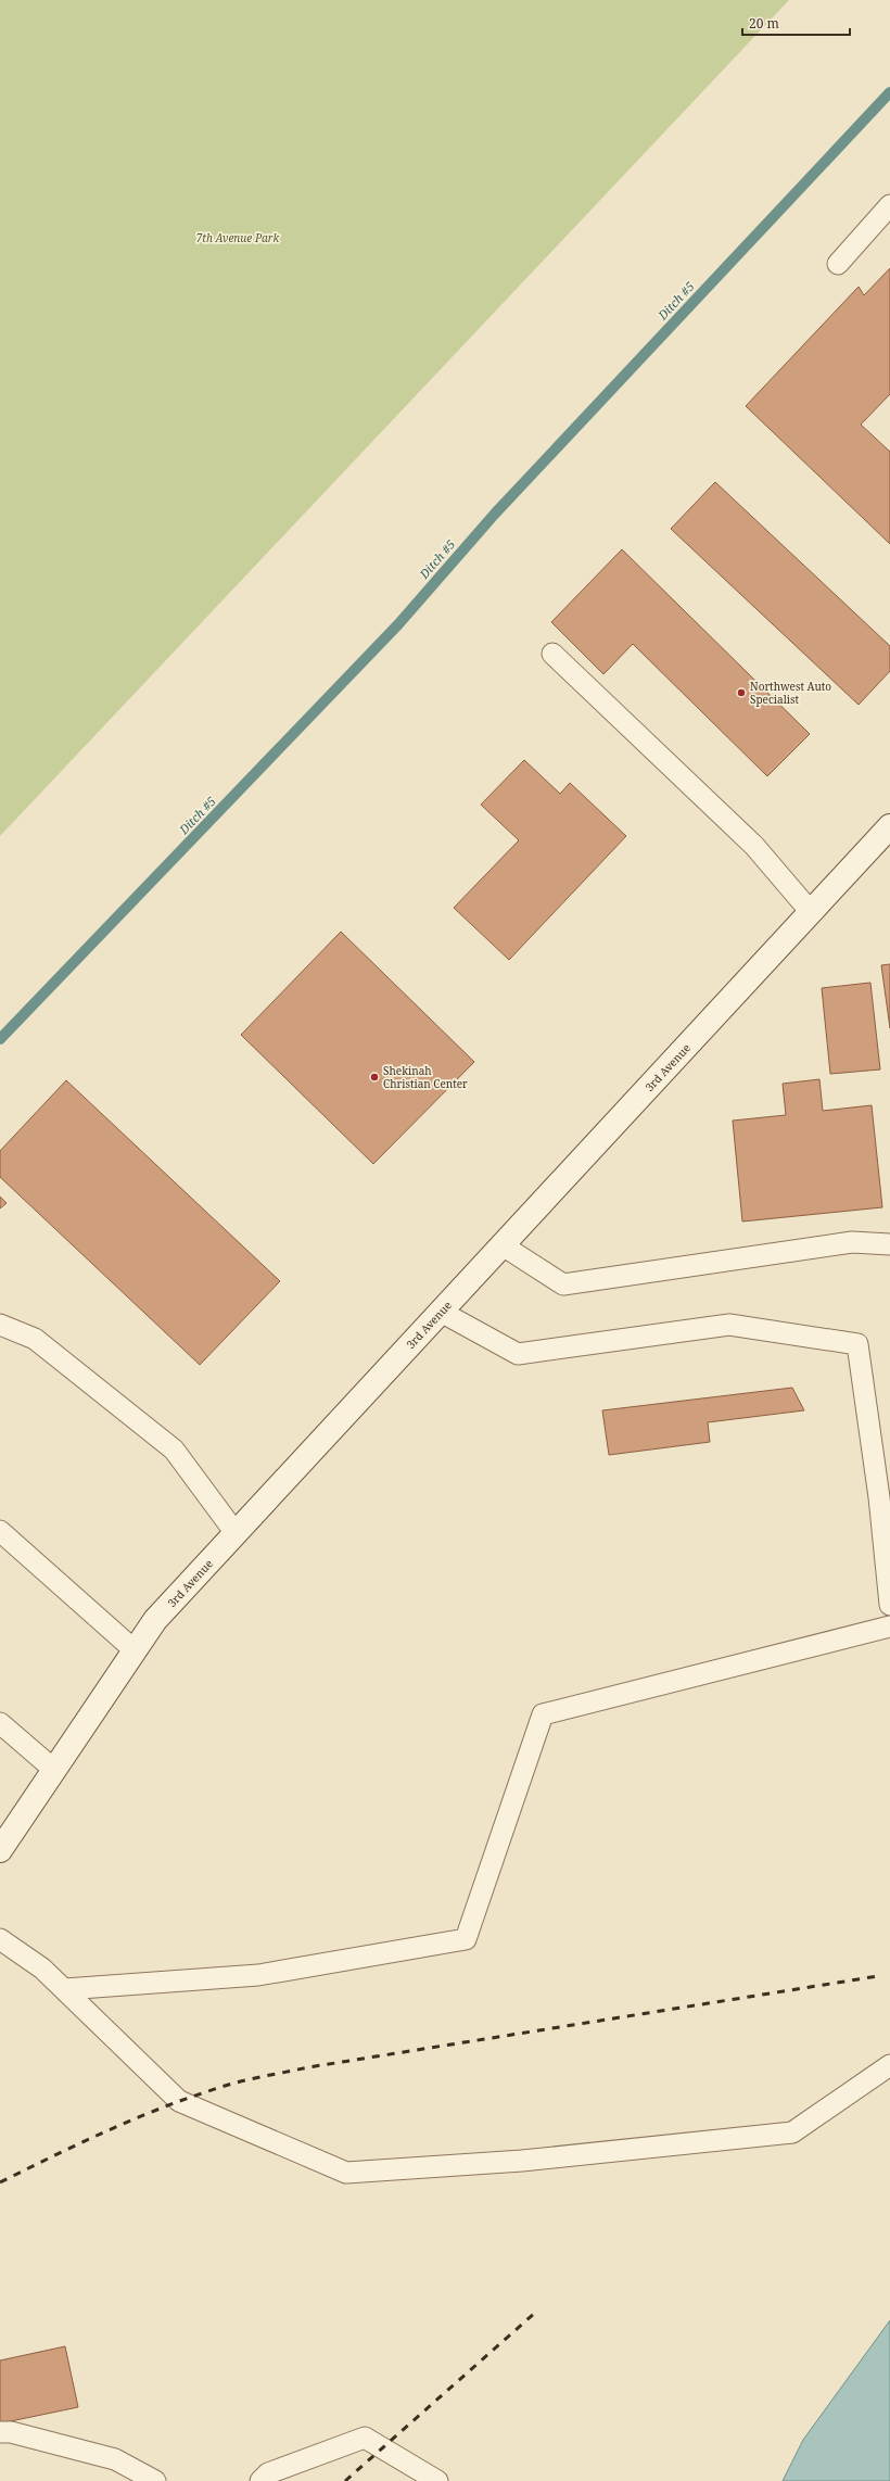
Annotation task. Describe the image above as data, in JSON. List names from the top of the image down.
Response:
{
  "streets": {
    "main road": ["3rd Avenue"]
  },
  "water": ["Ditch #5"],
  "parks": ["7th Avenue Park"],
  "places": ["Northwest Auto Specialist", "Shekinah Christian Center"],
  "scale_bar": "20 m"
}
